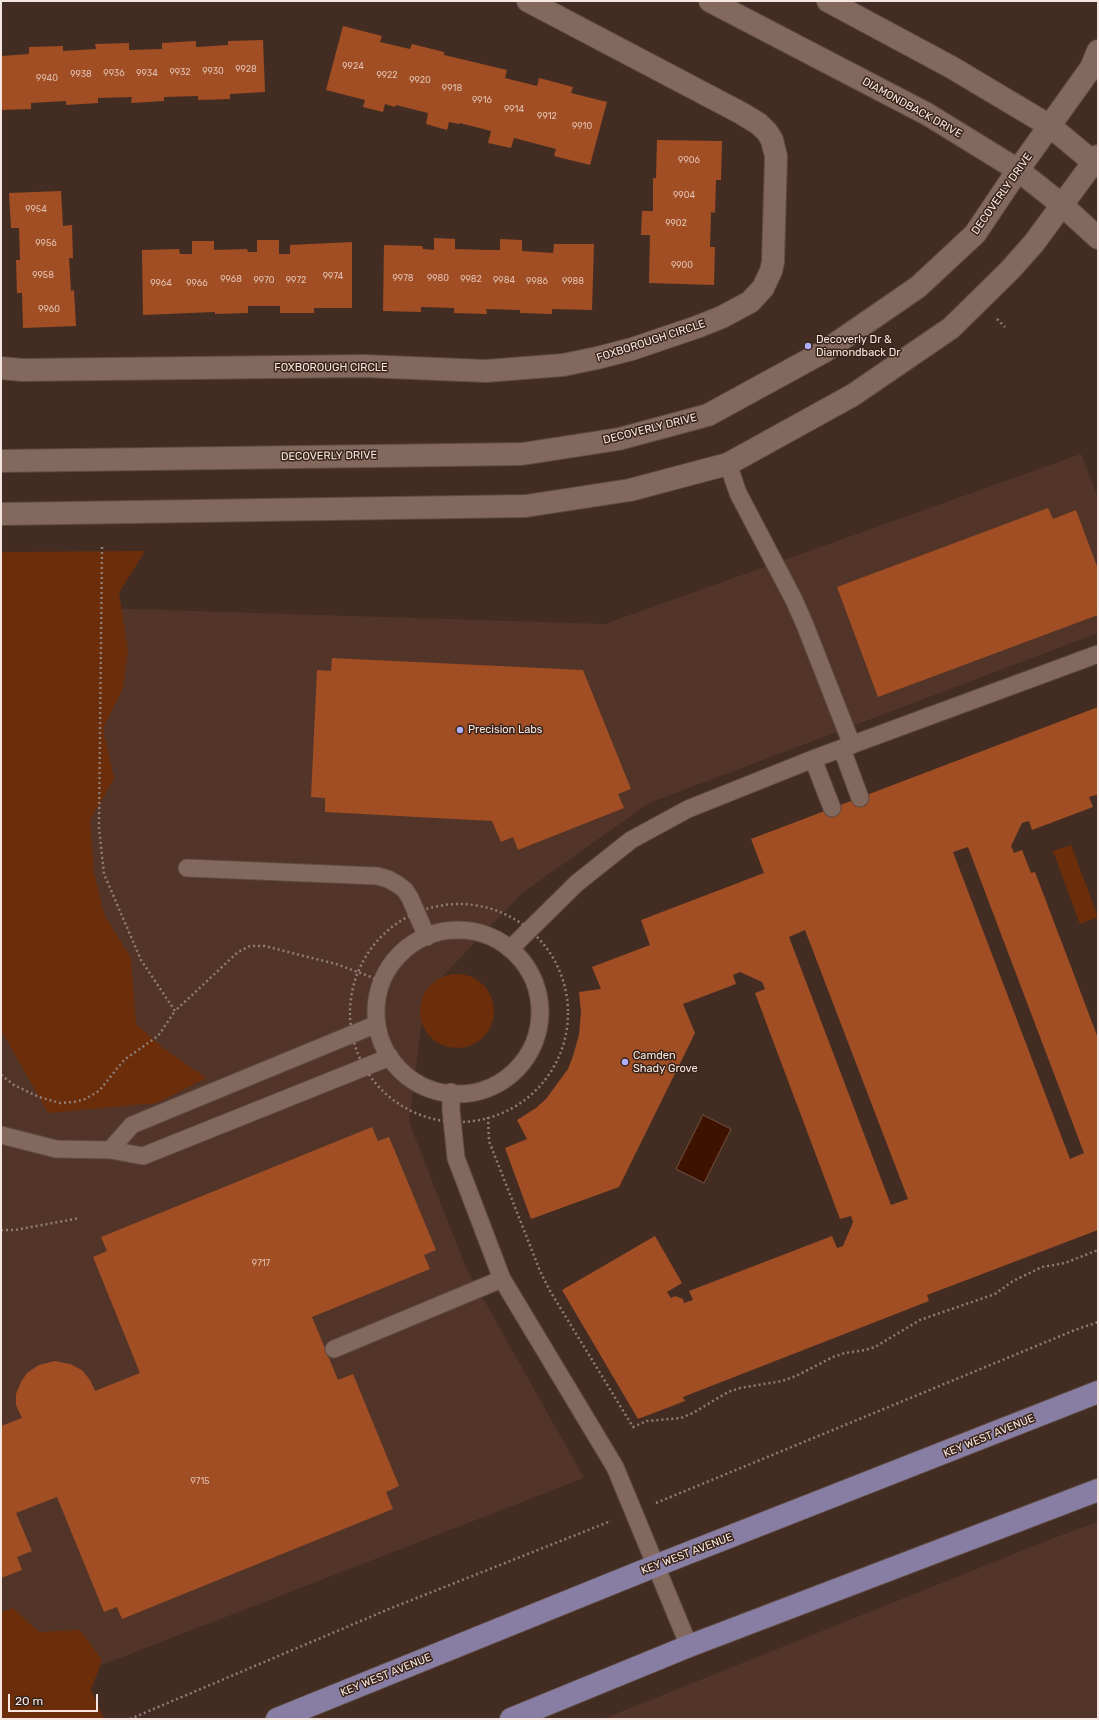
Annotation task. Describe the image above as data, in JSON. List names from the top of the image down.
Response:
{
  "streets": {
    "main road": ["KEY WEST AVENUE"],
    "street": ["DIAMONDBACK DRIVE", "DECOVERLY DRIVE", "FOXBOROUGH CIRCLE"]
  },
  "crossings": [
    ["DIAMONDBACK DRIVE", "DECOVERLY DRIVE"]
  ],
  "places": ["Decoverly Dr & Diamondback Dr", "Precision Labs", "Camden Shady Grove"],
  "house_numbers": [
    "9924",
    "9928",
    "9930",
    "9932",
    "9936",
    "9934",
    "9938",
    "9922",
    "9940",
    "9920",
    "9918",
    "9916",
    "9914",
    "9912",
    "9910",
    "9906",
    "9904",
    "9954",
    "9902",
    "9956",
    "9900",
    "9958",
    "9974",
    "9978",
    "9980",
    "9968",
    "9982",
    "9970",
    "9972",
    "9984",
    "9986",
    "9988",
    "9964",
    "9966",
    "9960",
    "9717",
    "9715"
  ],
  "scale_bar": "20 m"
}
